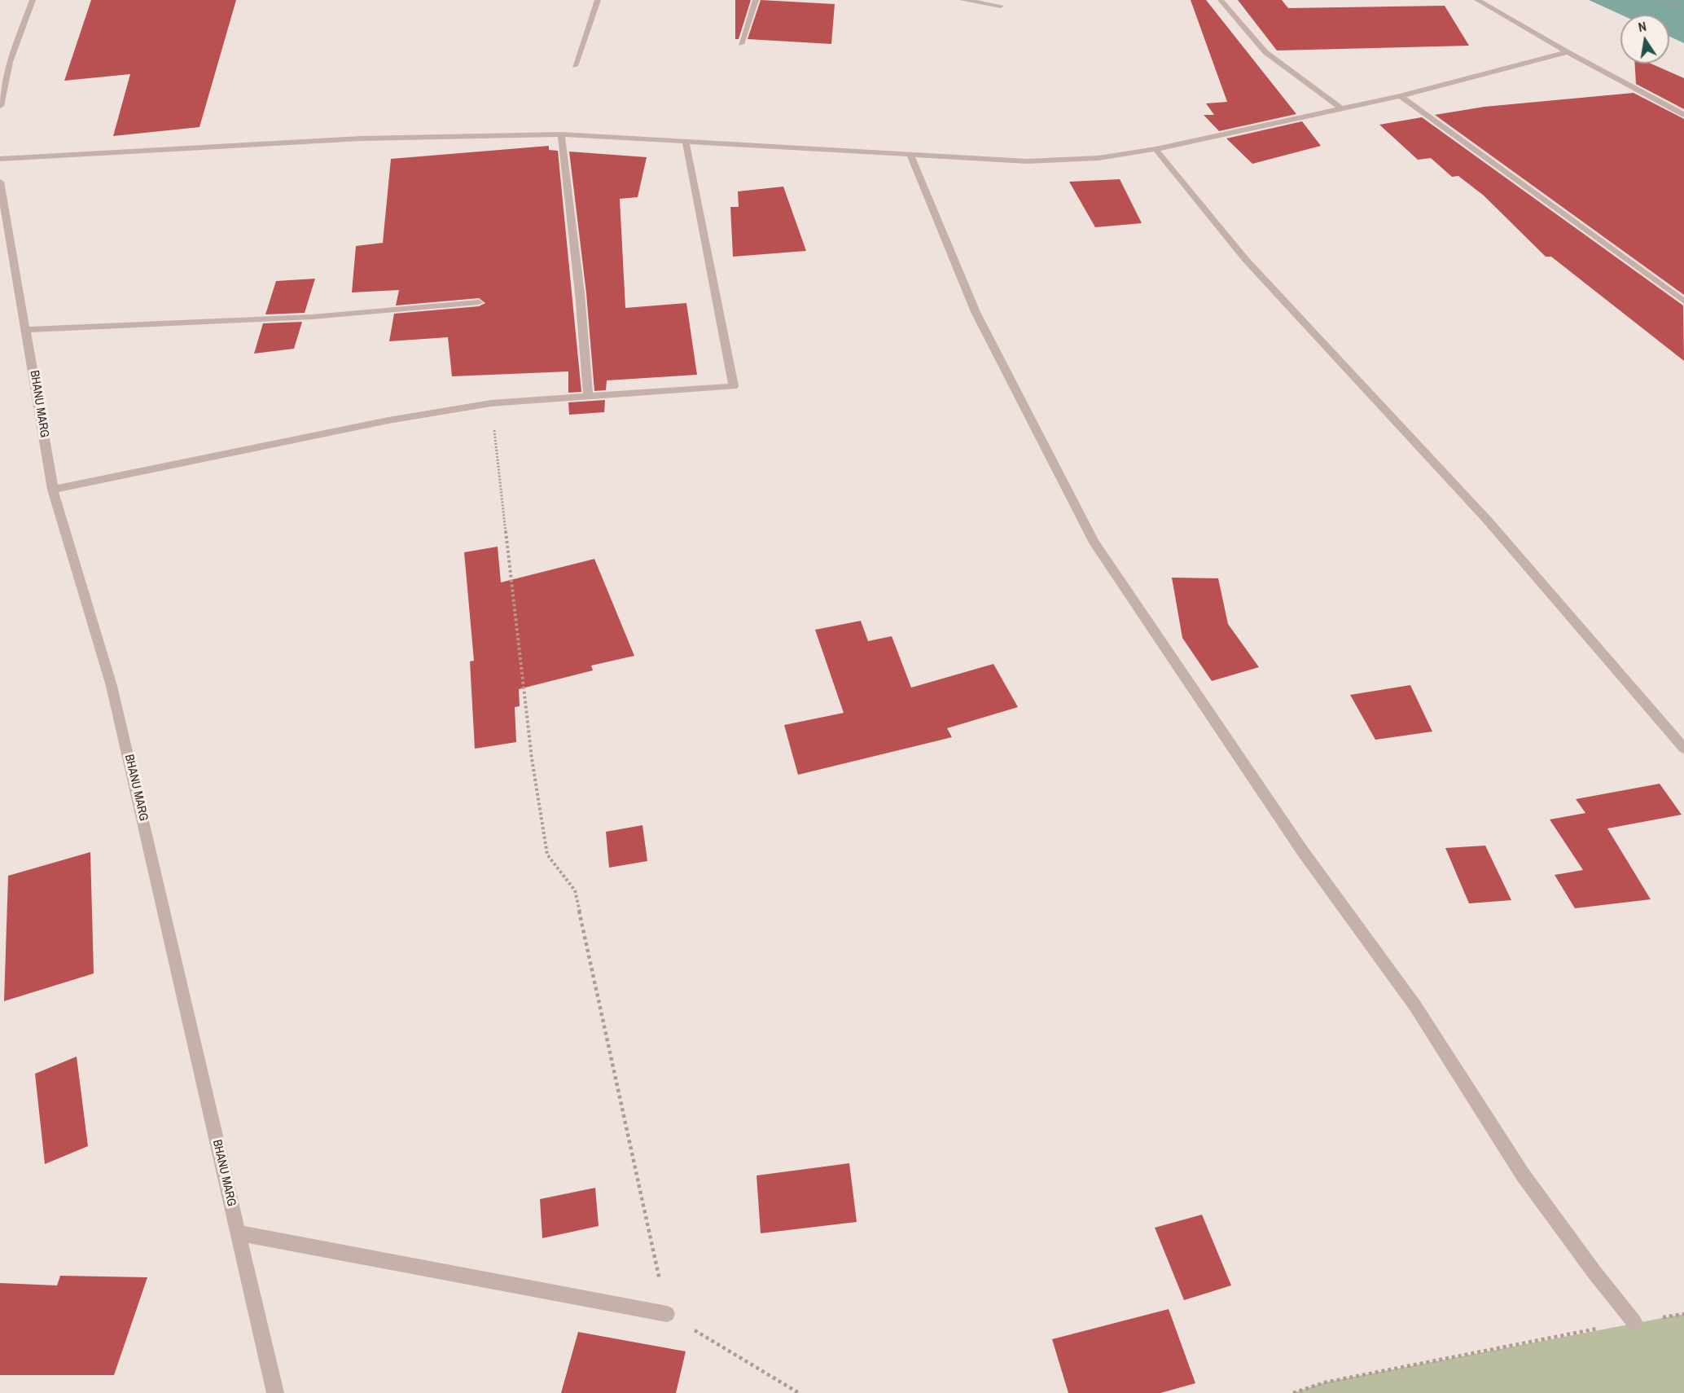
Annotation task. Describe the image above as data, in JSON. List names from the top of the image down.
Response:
{
  "streets": {
    "street": ["BHANU MARG"]
  },
  "north": "top"
}
